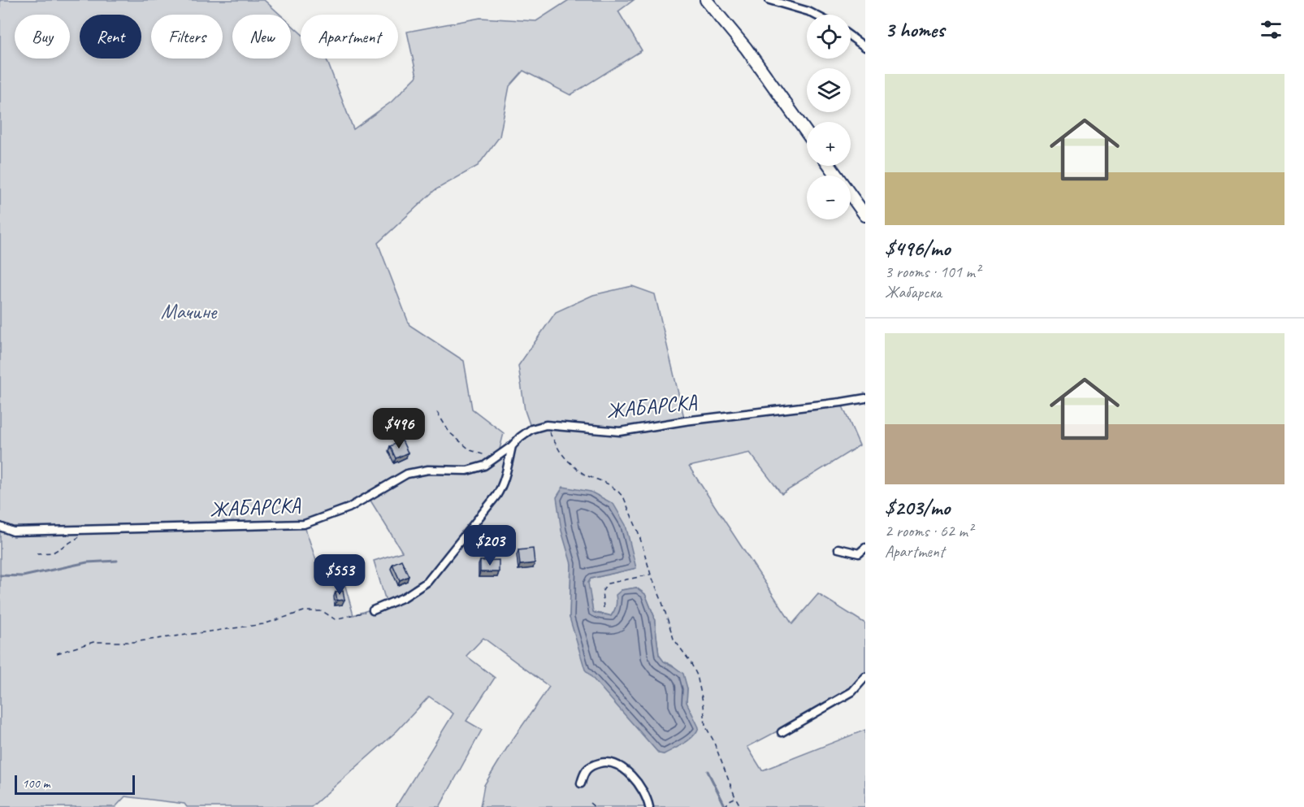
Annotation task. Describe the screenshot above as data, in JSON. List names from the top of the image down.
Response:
{
  "streets": {
    "street": ["ЖАБАРСКА"]
  },
  "parks": ["Мачине"],
  "scale_bar": "100 m",
  "page": {
    "heading": "3 homes",
    "map_buttons": ["+", "−"],
    "chip": [
      "Buy",
      "Rent",
      "Filters",
      "New",
      "Apartment"
    ],
    "list": [
      {
        "name": "$496/mo",
        "note": "3 rooms · 101 m² · Жабарска"
      },
      {
        "name": "$203/mo",
        "note": "2 rooms · 62 m² · Apartment"
      }
    ],
    "price": ["$496", "$203", "$553"],
    "scale": "100 m"
  }
}
